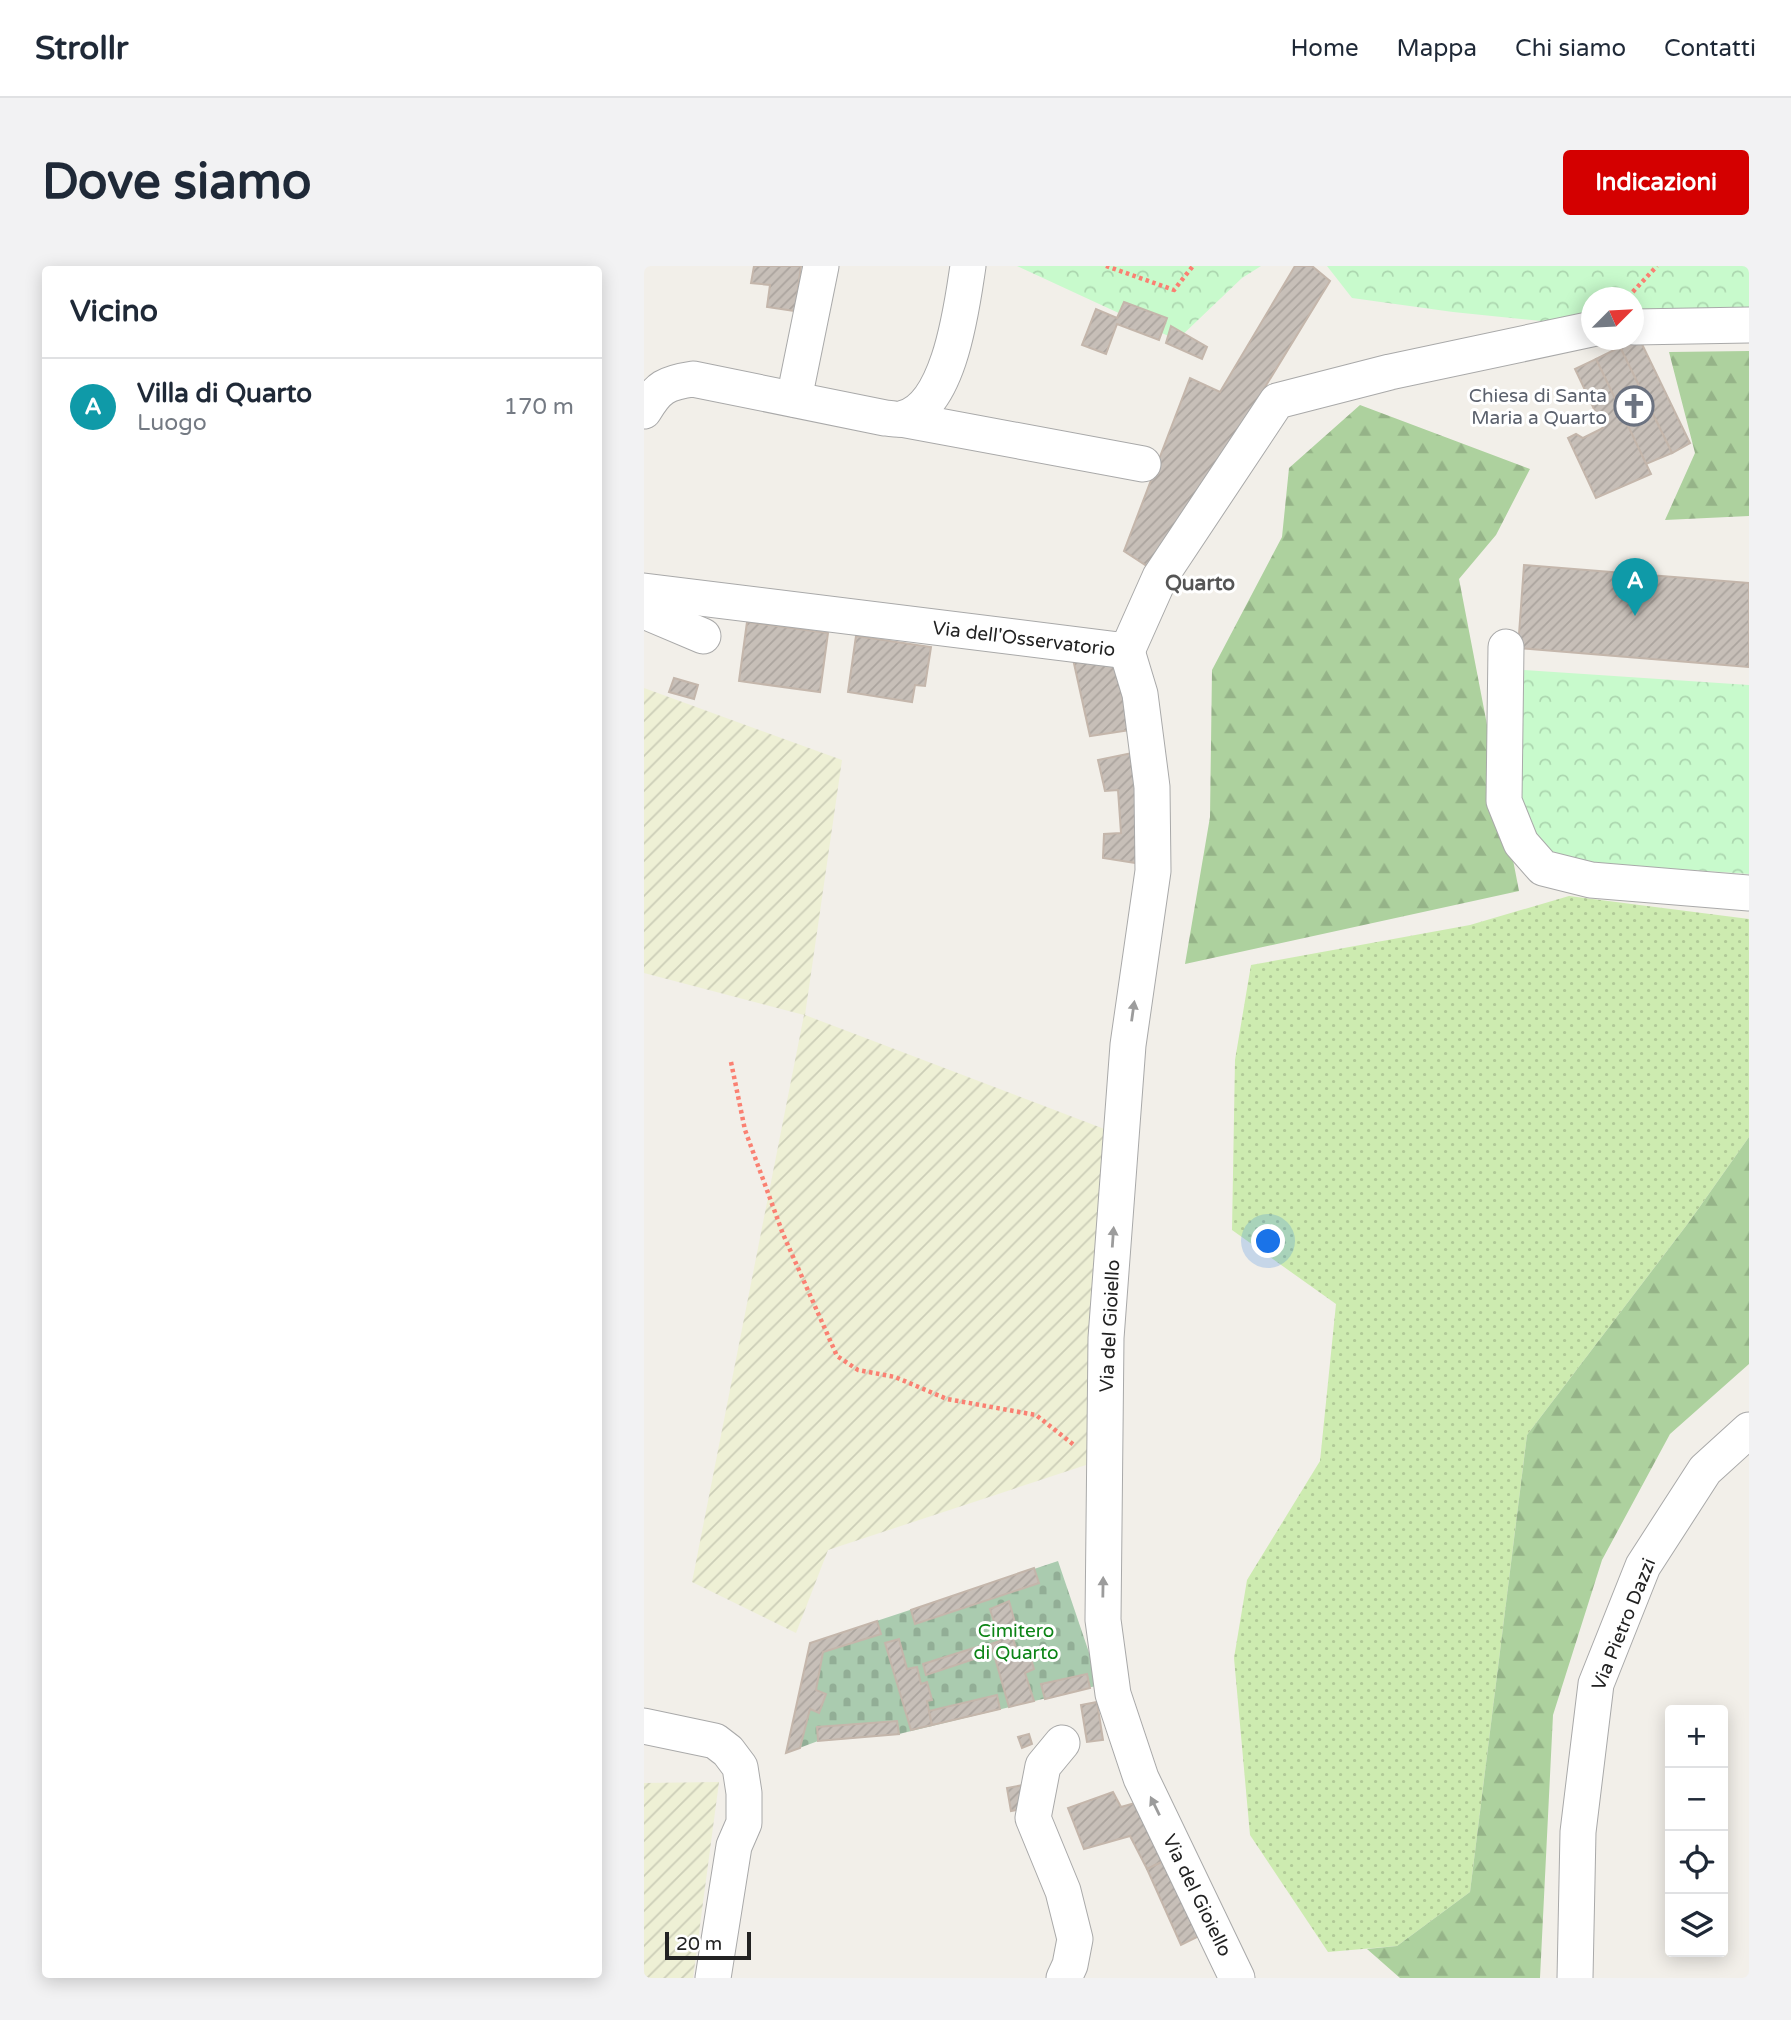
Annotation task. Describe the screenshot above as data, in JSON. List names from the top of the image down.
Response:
{
  "streets": {
    "street": ["Via dell'Osservatorio", "Via del Gioiello", "Via Pietro Dazzi"]
  },
  "crossings": [
    ["Via dell'Osservatorio", "Via del Gioiello"]
  ],
  "one_way": ["Via del Gioiello"],
  "districts": ["Quarto"],
  "parks": ["Cimitero di Quarto"],
  "places": {
    "church": ["Chiesa di Santa Maria a Quarto"]
  },
  "scale_bar": "20 m",
  "north": "top right",
  "page": {
    "header": "Strollr",
    "nav": [
      "Home",
      "Mappa",
      "Chi siamo",
      "Contatti"
    ],
    "buttons": "Indicazioni",
    "title": "Dove siamo",
    "heading": "Vicino",
    "list": [
      {
        "mark": "A",
        "name": "Villa di Quarto",
        "note": "Luogo",
        "value": "170 m"
      }
    ],
    "pins": "A",
    "map_buttons": ["+", "−"],
    "scale": "20 m"
  }
}
